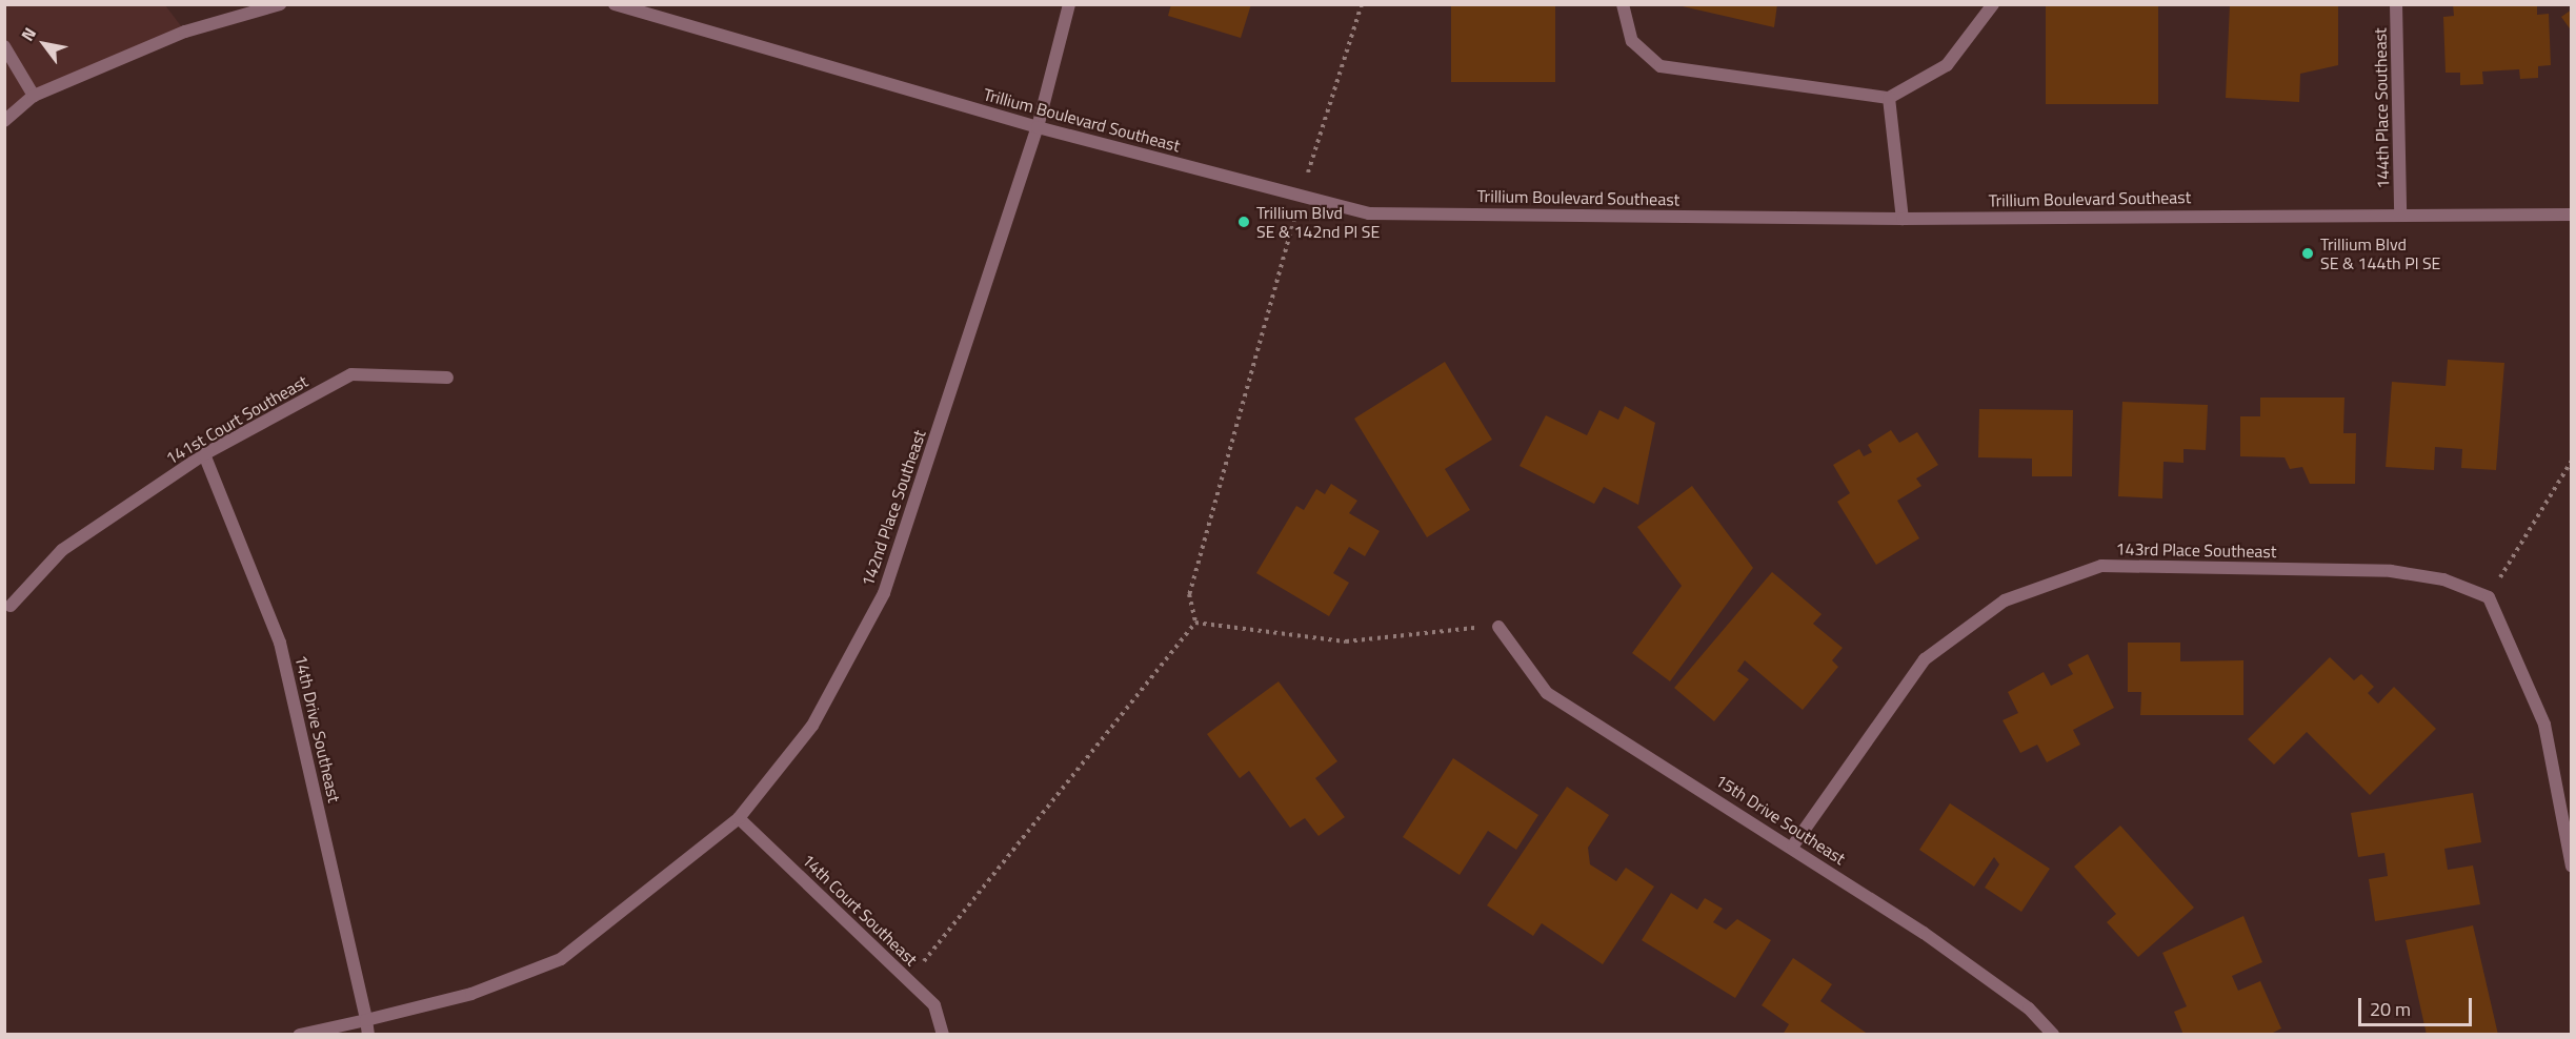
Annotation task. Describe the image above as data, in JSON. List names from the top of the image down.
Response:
{
  "streets": {
    "street": [
      "144th Place Southeast",
      "Trillium Boulevard Southeast",
      "141st Court Southeast",
      "142nd Place Southeast",
      "143rd Place Southeast",
      "14th Drive Southeast",
      "15th Drive Southeast",
      "14th Court Southeast"
    ]
  },
  "crossings": [
    ["144th Place Southeast", "Trillium Boulevard Southeast"],
    ["Trillium Boulevard Southeast", "142nd Place Southeast"],
    ["141st Court Southeast", "14th Drive Southeast"],
    ["142nd Place Southeast", "14th Drive Southeast"],
    ["142nd Place Southeast", "14th Court Southeast"],
    ["143rd Place Southeast", "15th Drive Southeast"]
  ],
  "places": ["Trillium Blvd SE & 142nd Pl SE", "Trillium Blvd SE & 144th Pl SE"],
  "scale_bar": "20 m",
  "north": "top left"
}
